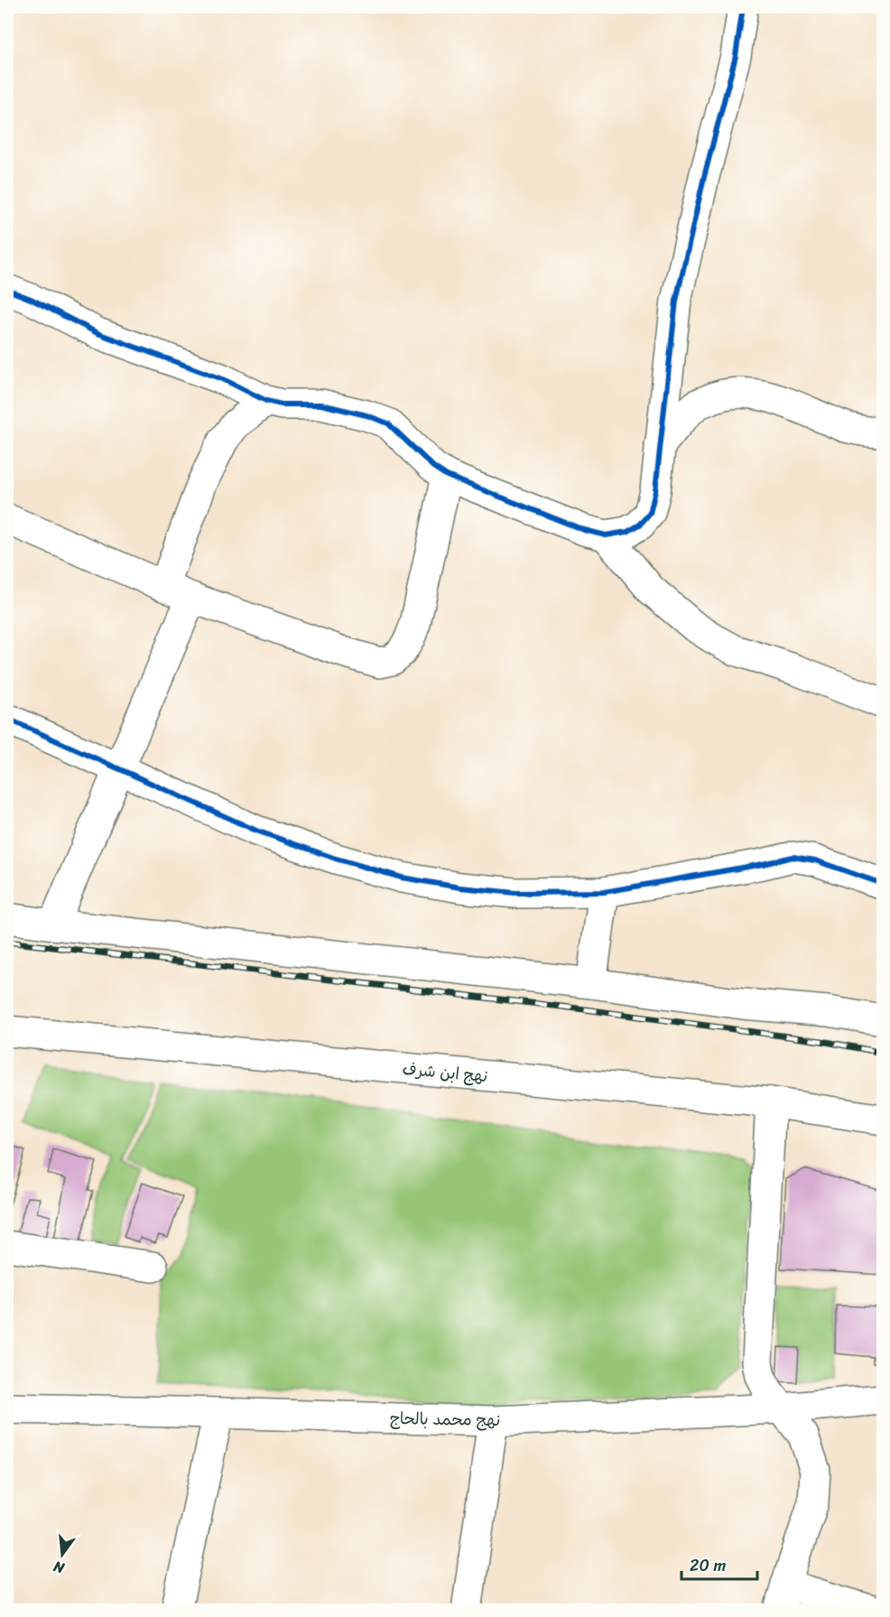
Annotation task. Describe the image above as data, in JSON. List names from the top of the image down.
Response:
{
  "streets": {
    "street": ["نهج ابن شرف", "نهج محمد بالحاج"]
  },
  "scale_bar": "20 m",
  "north": "bottom"
}
